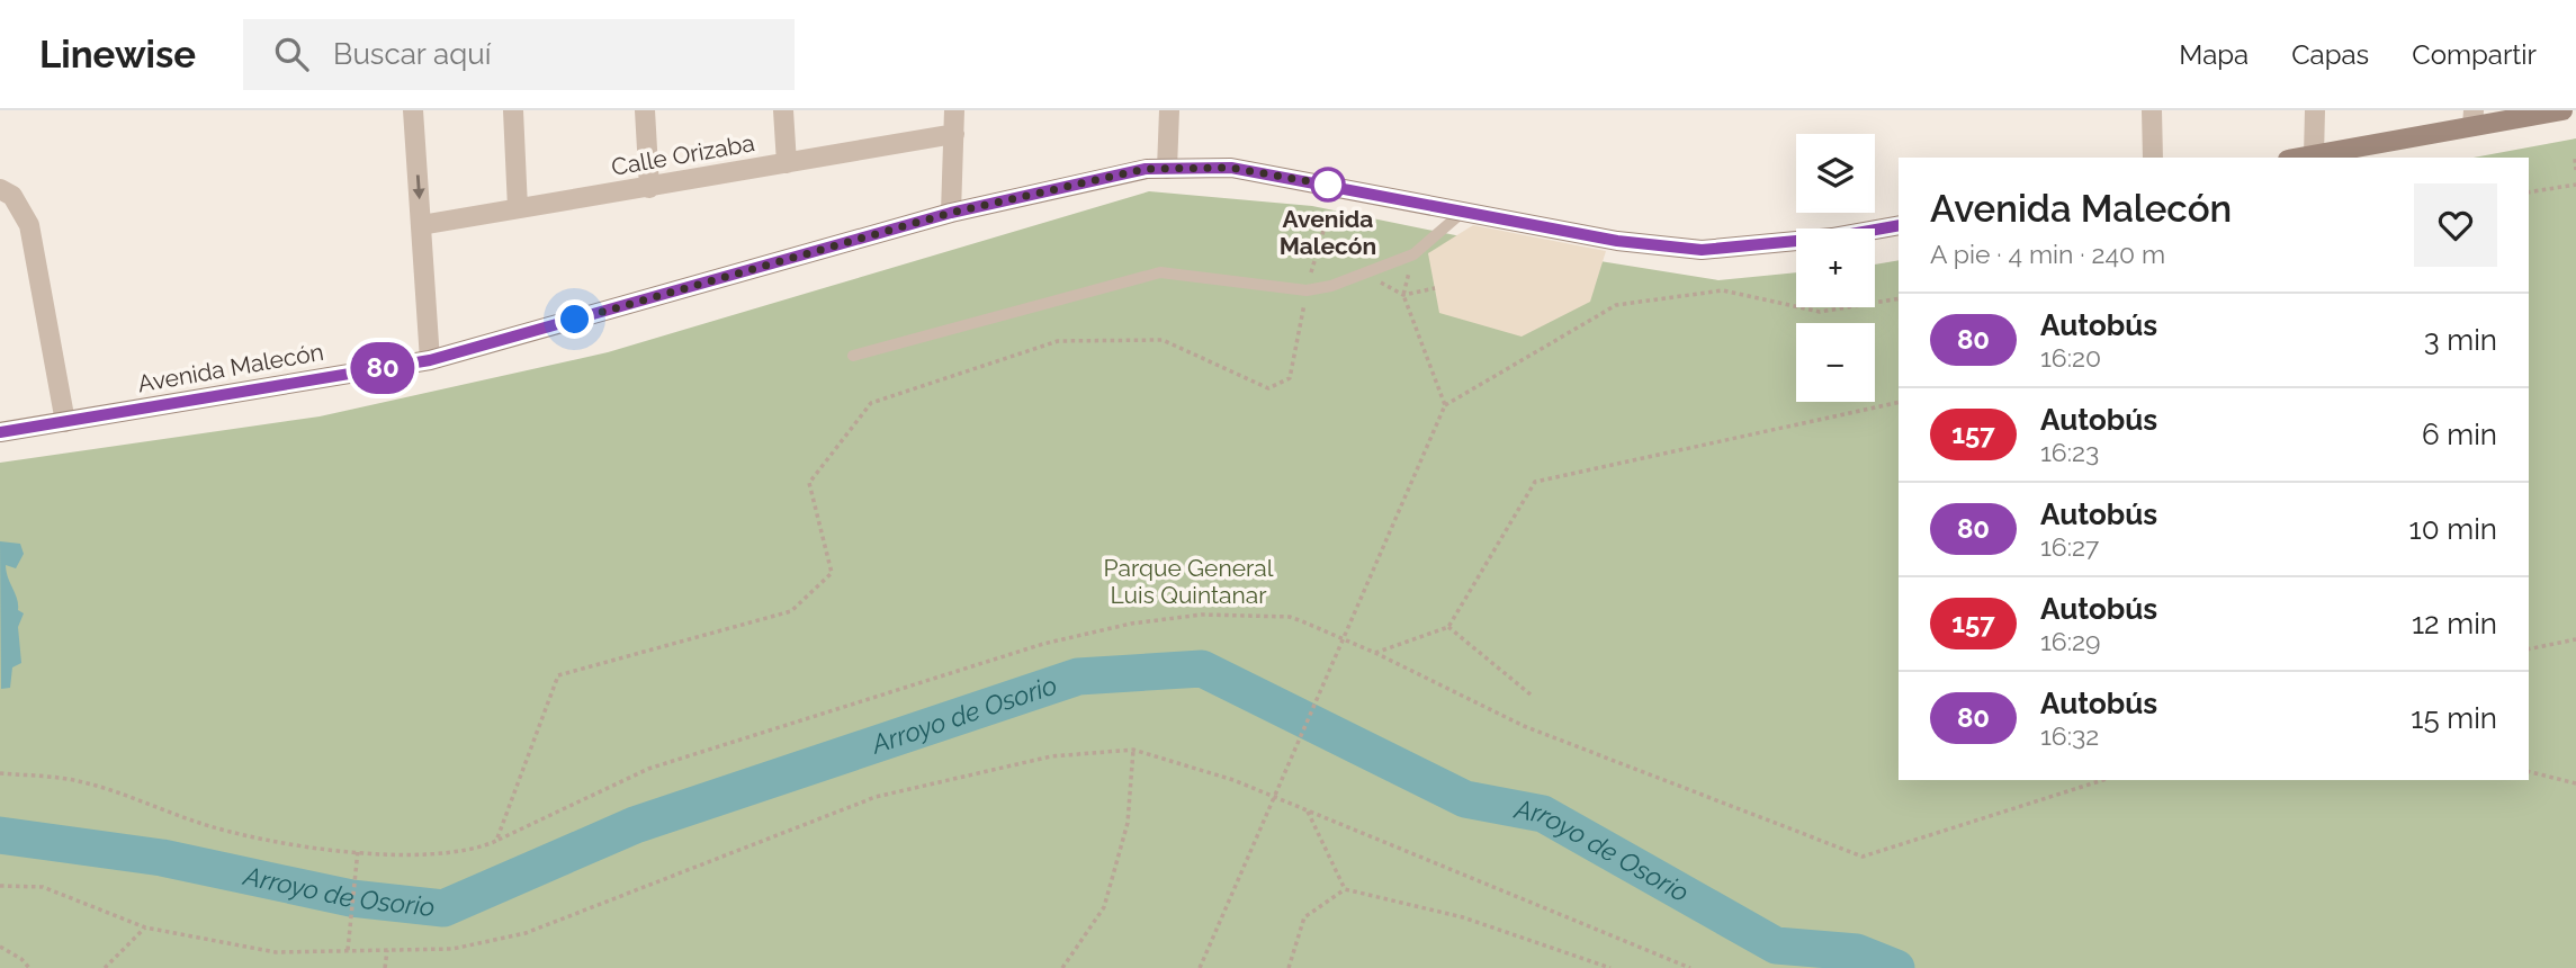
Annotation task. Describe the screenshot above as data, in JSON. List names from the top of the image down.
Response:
{
  "streets": {
    "main road": ["Avenida Malecón"],
    "street": ["Calle Orizaba"]
  },
  "water": ["Arroyo de Osorio"],
  "parks": ["Parque General Luis Quintanar"],
  "places": ["Avenida Malecón"],
  "lines": ["bus line 80"],
  "page": {
    "header": "Linewise",
    "search": "Buscar aquí",
    "nav": ["Mapa", "Capas", "Compartir"],
    "on_map": "80",
    "map_buttons": ["+", "−"],
    "heading": ["Avenida Malecón", "A pie · 4 min · 240 m"],
    "list": [
      {
        "mark": "80",
        "name": "Autobús",
        "note": "16:20",
        "value": "3 min"
      },
      {
        "mark": "157",
        "name": "Autobús",
        "note": "16:23",
        "value": "6 min"
      },
      {
        "mark": "80",
        "name": "Autobús",
        "note": "16:27",
        "value": "10 min"
      },
      {
        "mark": "157",
        "name": "Autobús",
        "note": "16:29",
        "value": "12 min"
      },
      {
        "mark": "80",
        "name": "Autobús",
        "note": "16:32",
        "value": "15 min"
      }
    ]
  }
}
